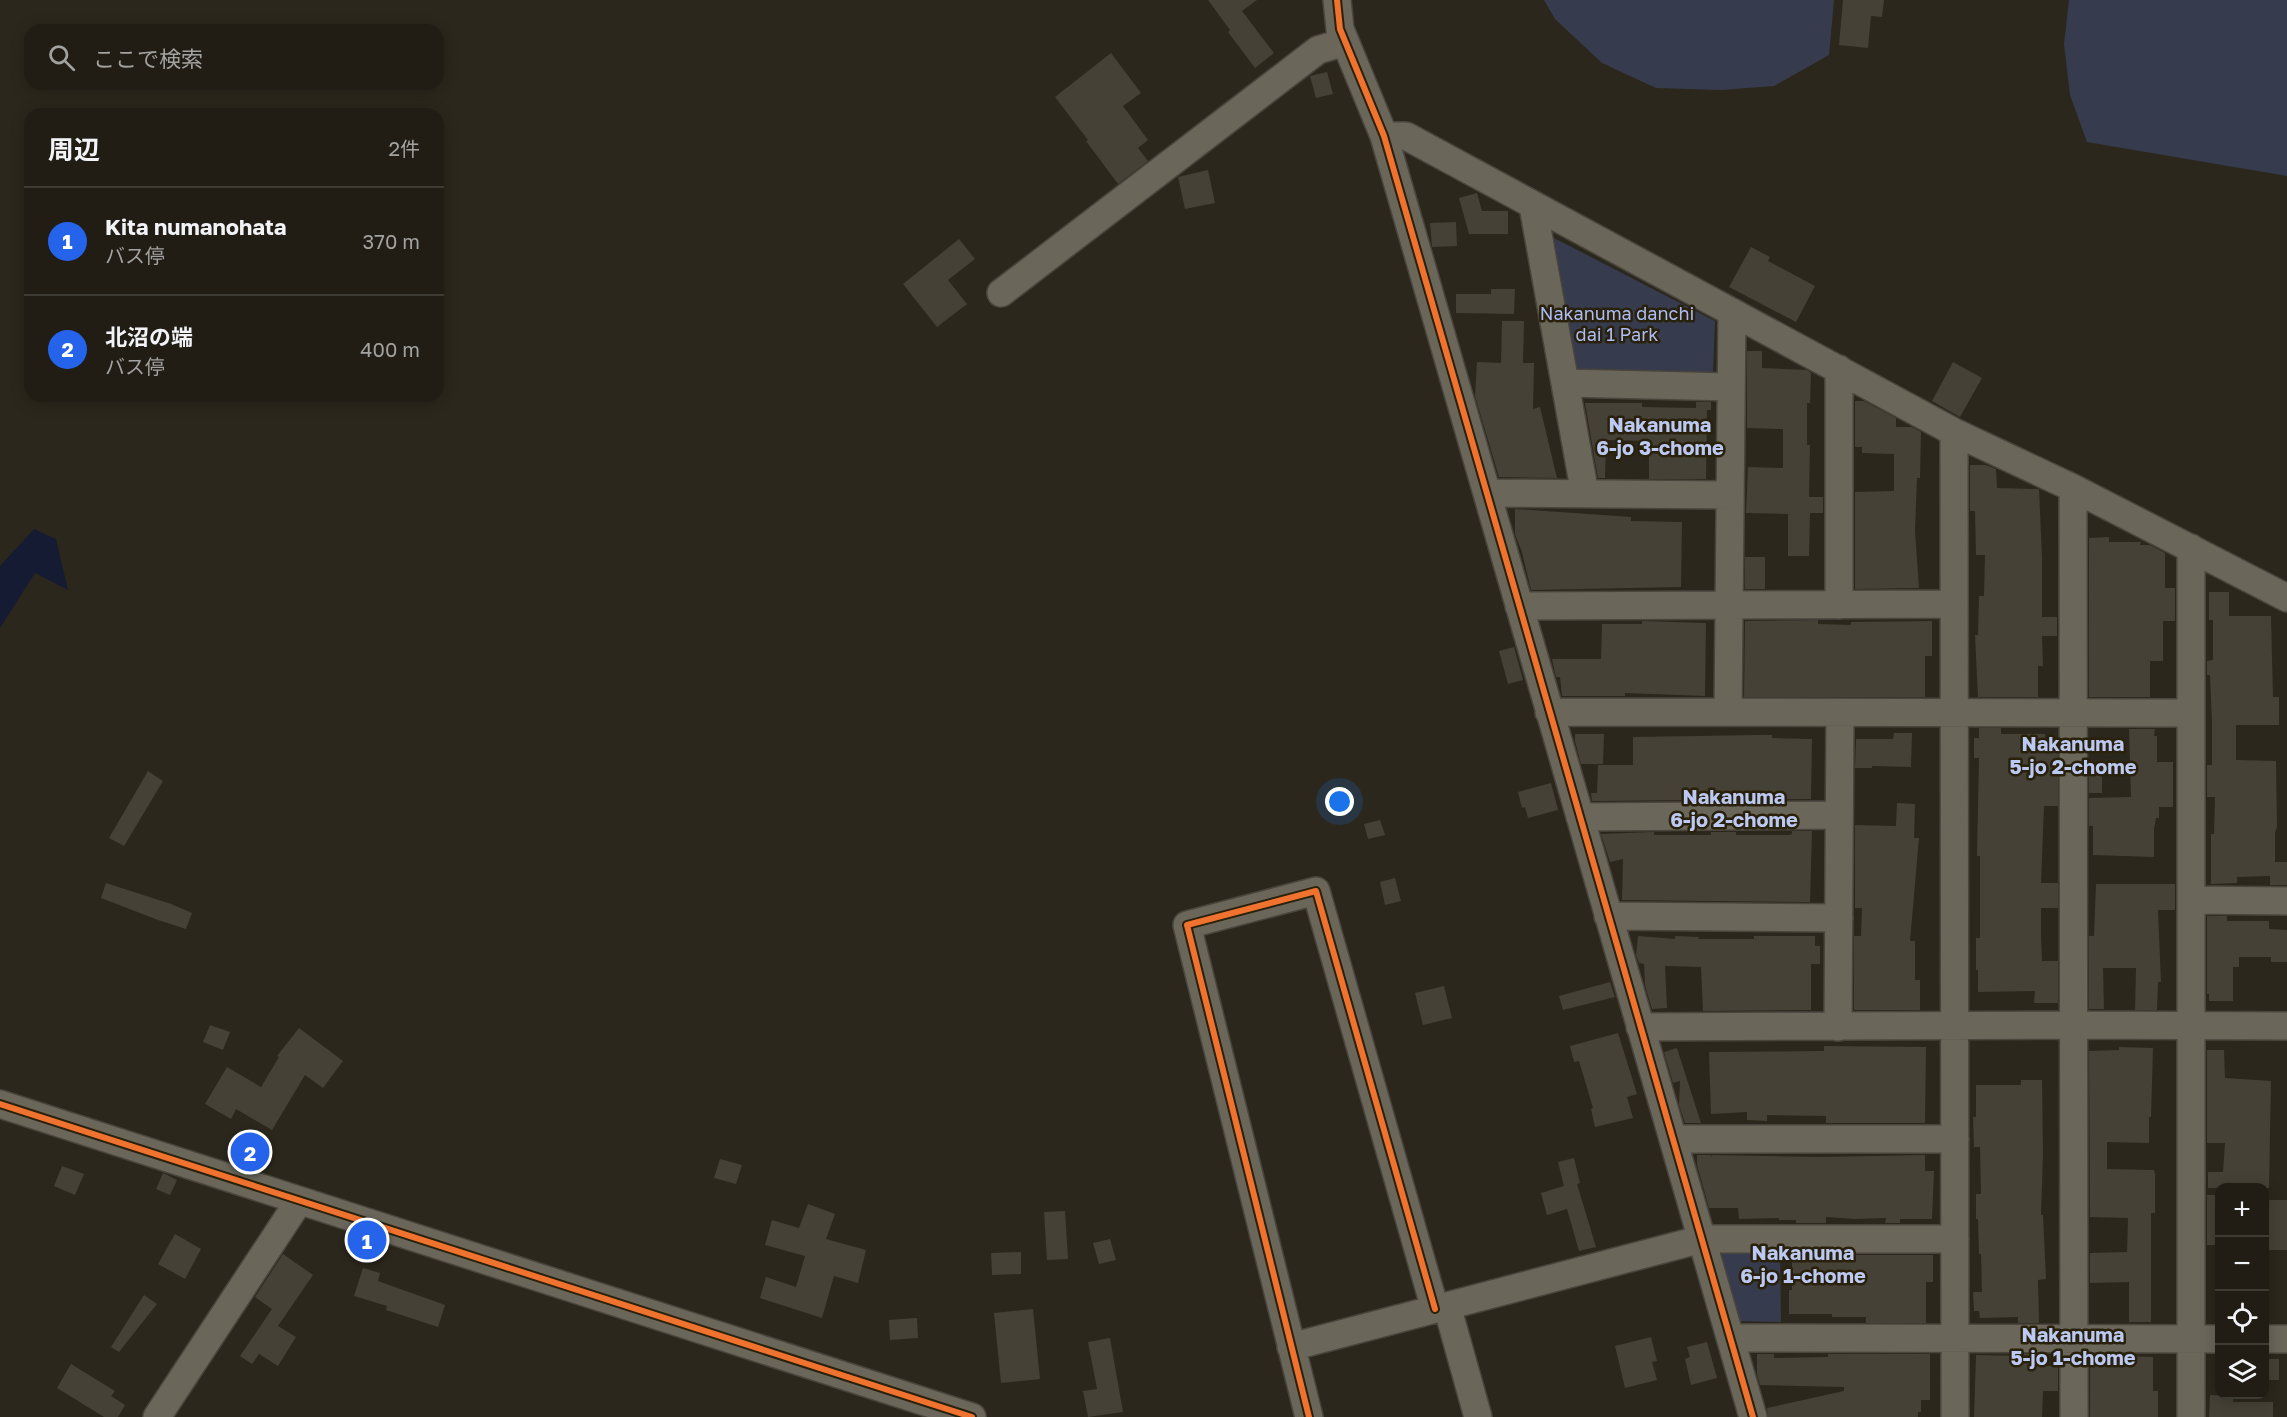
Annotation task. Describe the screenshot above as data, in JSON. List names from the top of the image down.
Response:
{
  "districts": [
    "Nakanuma 6-jo 3-chome",
    "Nakanuma 5-jo 2-chome",
    "Nakanuma 6-jo 2-chome",
    "Nakanuma 6-jo 1-chome",
    "Nakanuma 5-jo 1-chome"
  ],
  "parks": ["Nakanuma danchi dai 1 Park"],
  "page": {
    "search": "ここで検索",
    "heading": ["周辺", "2件"],
    "list": [
      {
        "mark": "1",
        "name": "Kita numanohata",
        "note": "バス停",
        "value": "370 m"
      },
      {
        "mark": "2",
        "name": "北沼の端",
        "note": "バス停",
        "value": "400 m"
      }
    ],
    "pins": ["2", "1"],
    "map_buttons": ["+", "−"]
  }
}
